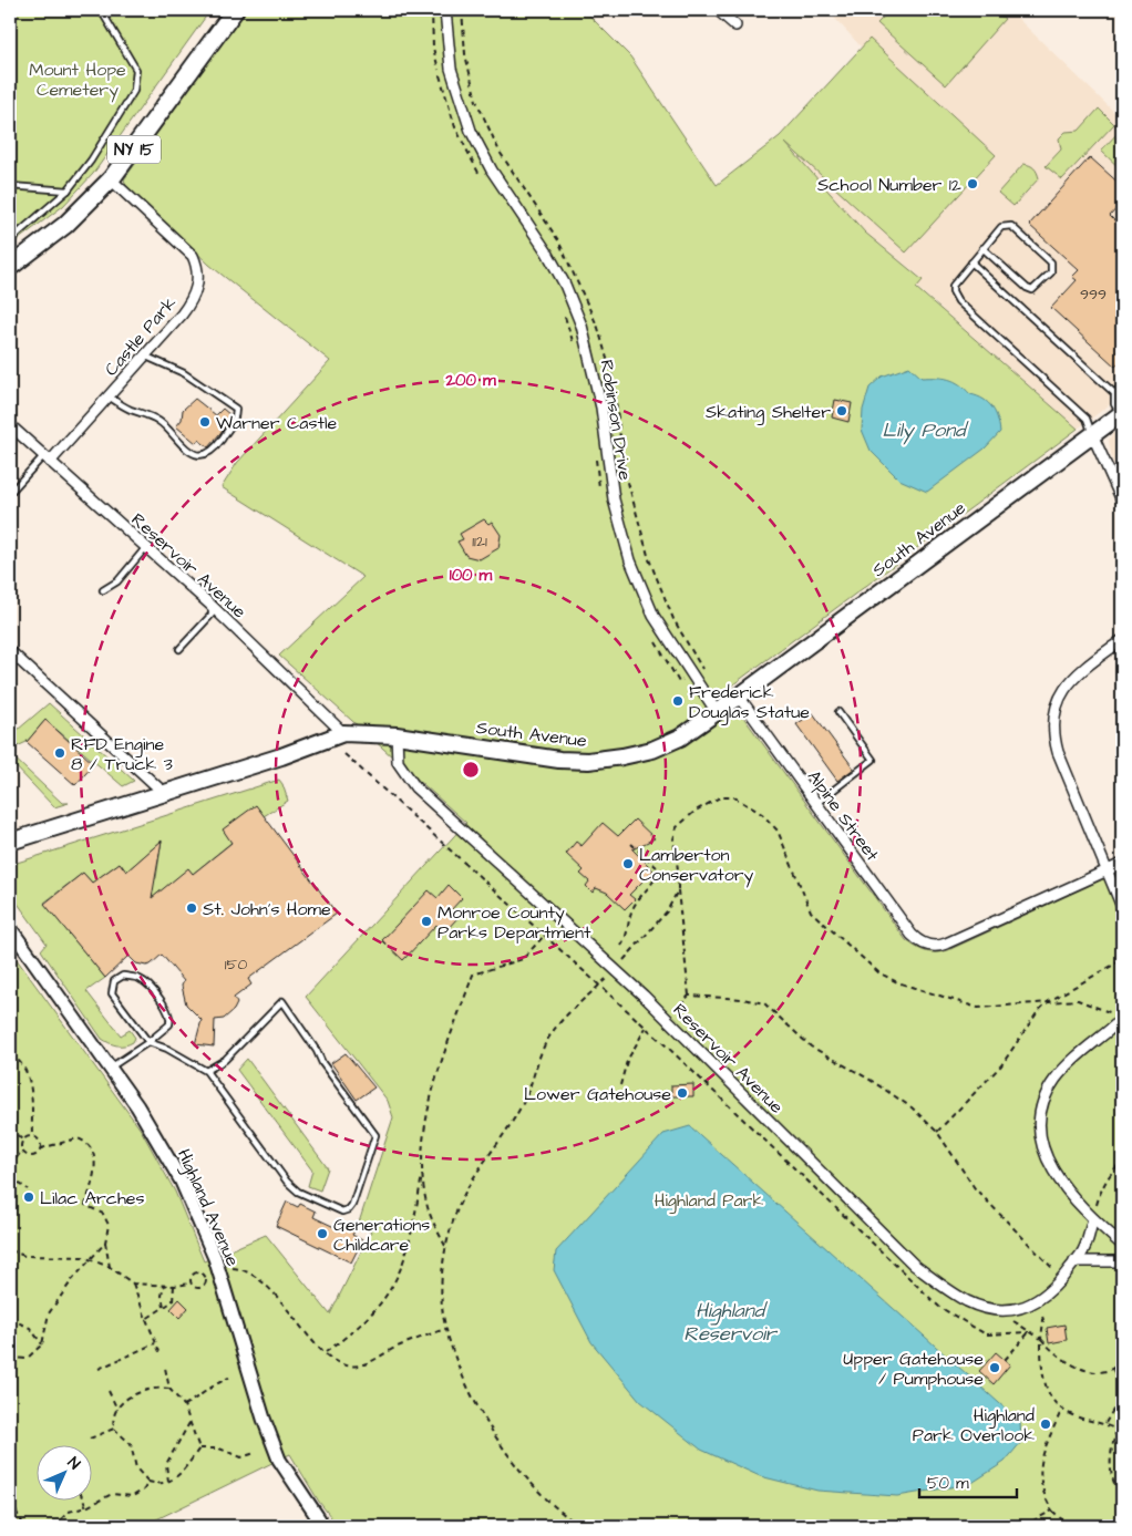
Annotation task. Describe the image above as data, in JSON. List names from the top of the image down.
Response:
{
  "streets": {
    "main road": ["NY 15", "South Avenue"],
    "street": [
      "Castle Park",
      "Robinson Drive",
      "Reservoir Avenue",
      "Alpine Street",
      "Highland Avenue"
    ]
  },
  "crossings": [
    ["NY 15", "Castle Park"],
    ["Castle Park", "Reservoir Avenue"],
    ["Robinson Drive", "South Avenue"],
    ["South Avenue", "Reservoir Avenue"],
    ["South Avenue", "Alpine Street"]
  ],
  "water": ["Lily Pond", "Highland Reservoir"],
  "parks": ["Mount Hope Cemetery", "Highland Park"],
  "places": [
    "School Number 12",
    "Skating Shelter",
    "Warner Castle",
    "Frederick Douglas Statue",
    "RFD Engine 8 / Truck 3",
    "Lamberton Conservatory",
    "St. John's Home",
    "Monroe County Parks Department",
    "Lower Gatehouse",
    "Lilac Arches",
    "Generations Childcare",
    "Upper Gatehouse / Pumphouse",
    "Highland Park Overlook"
  ],
  "house_numbers": ["999", "1121", "150"],
  "scale_bar": "50 m",
  "north": "top right",
  "rings": ["200 m", "100 m"]
}
